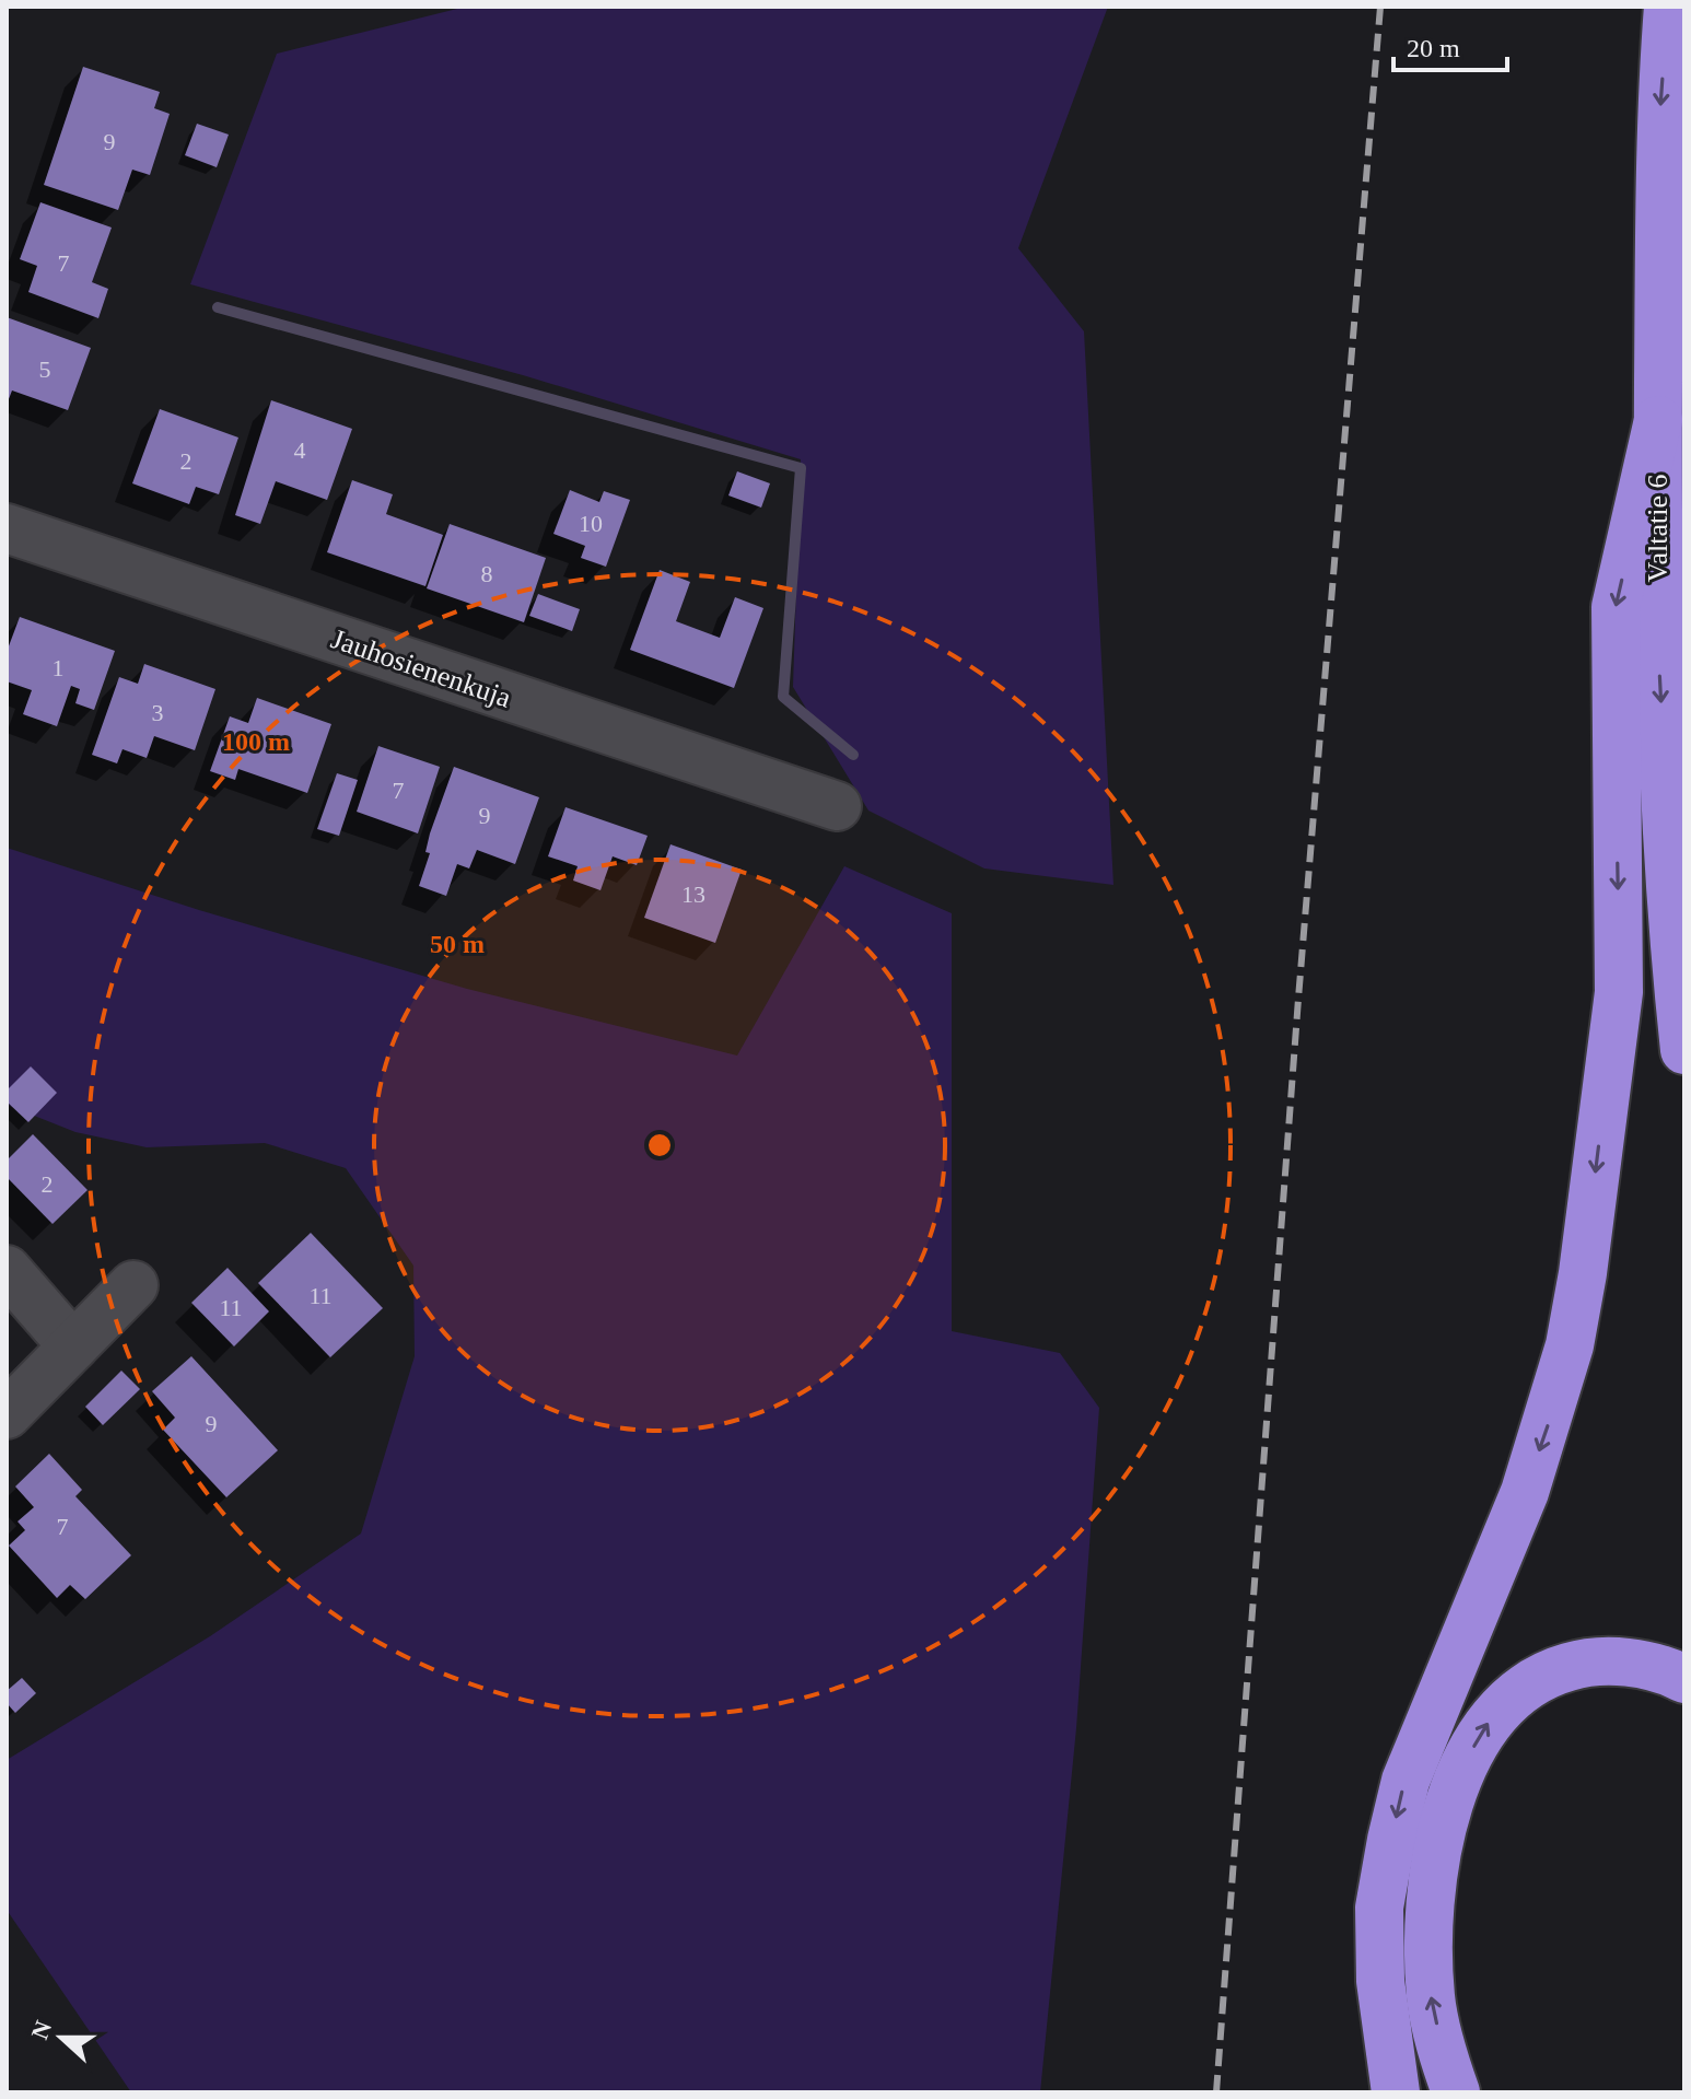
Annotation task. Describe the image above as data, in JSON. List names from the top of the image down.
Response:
{
  "streets": {
    "highway": ["Valtatie 6"],
    "street": ["Jauhosienenkuja"]
  },
  "house_numbers": [
    "9",
    "7",
    "5",
    "4",
    "2",
    "10",
    "8",
    "1",
    "3",
    "7",
    "9",
    "13",
    "2",
    "11",
    "11",
    "9",
    "7"
  ],
  "scale_bar": "20 m",
  "north": "left",
  "rings": ["100 m", "50 m"]
}
